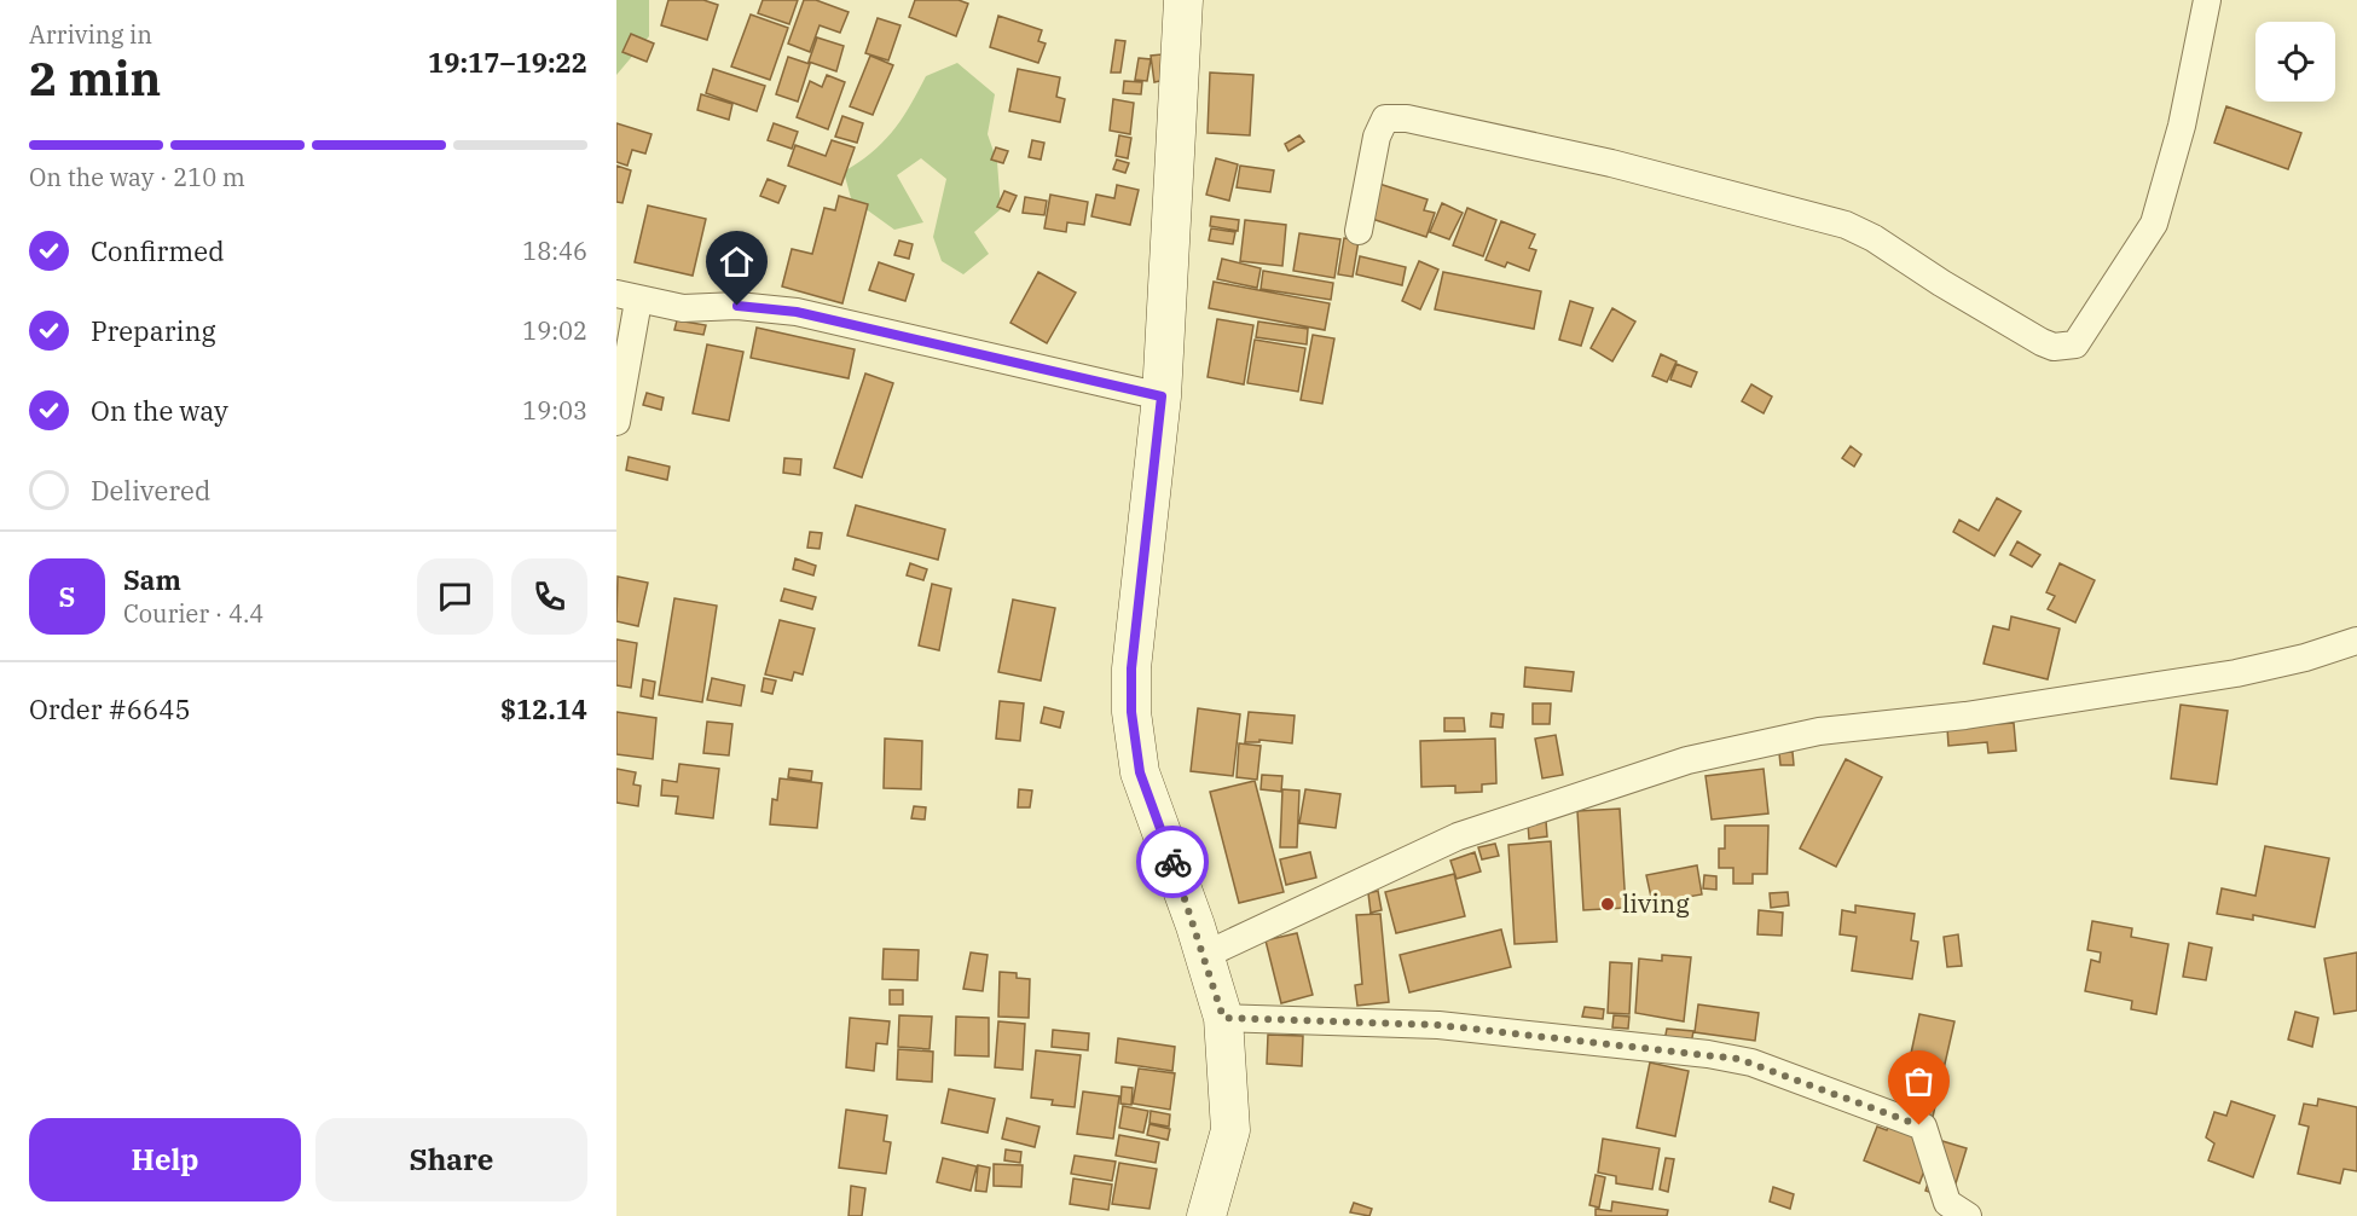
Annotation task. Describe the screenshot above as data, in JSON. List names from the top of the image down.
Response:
{
  "places": ["living"],
  "page": {
    "heading": ["2 min", "Arriving in", "19:17–19:22"],
    "panel": [
      "Sam",
      "Courier · 4.4",
      "Order #6645",
      "$12.14"
    ],
    "bar": "On the way · 210 m",
    "list": [
      ["Confirmed", "18:46"],
      ["Preparing", "19:02"],
      ["On the way", "19:03"],
      "Delivered"
    ],
    "round": "S",
    "buttons": ["Help", "Share"]
  }
}
